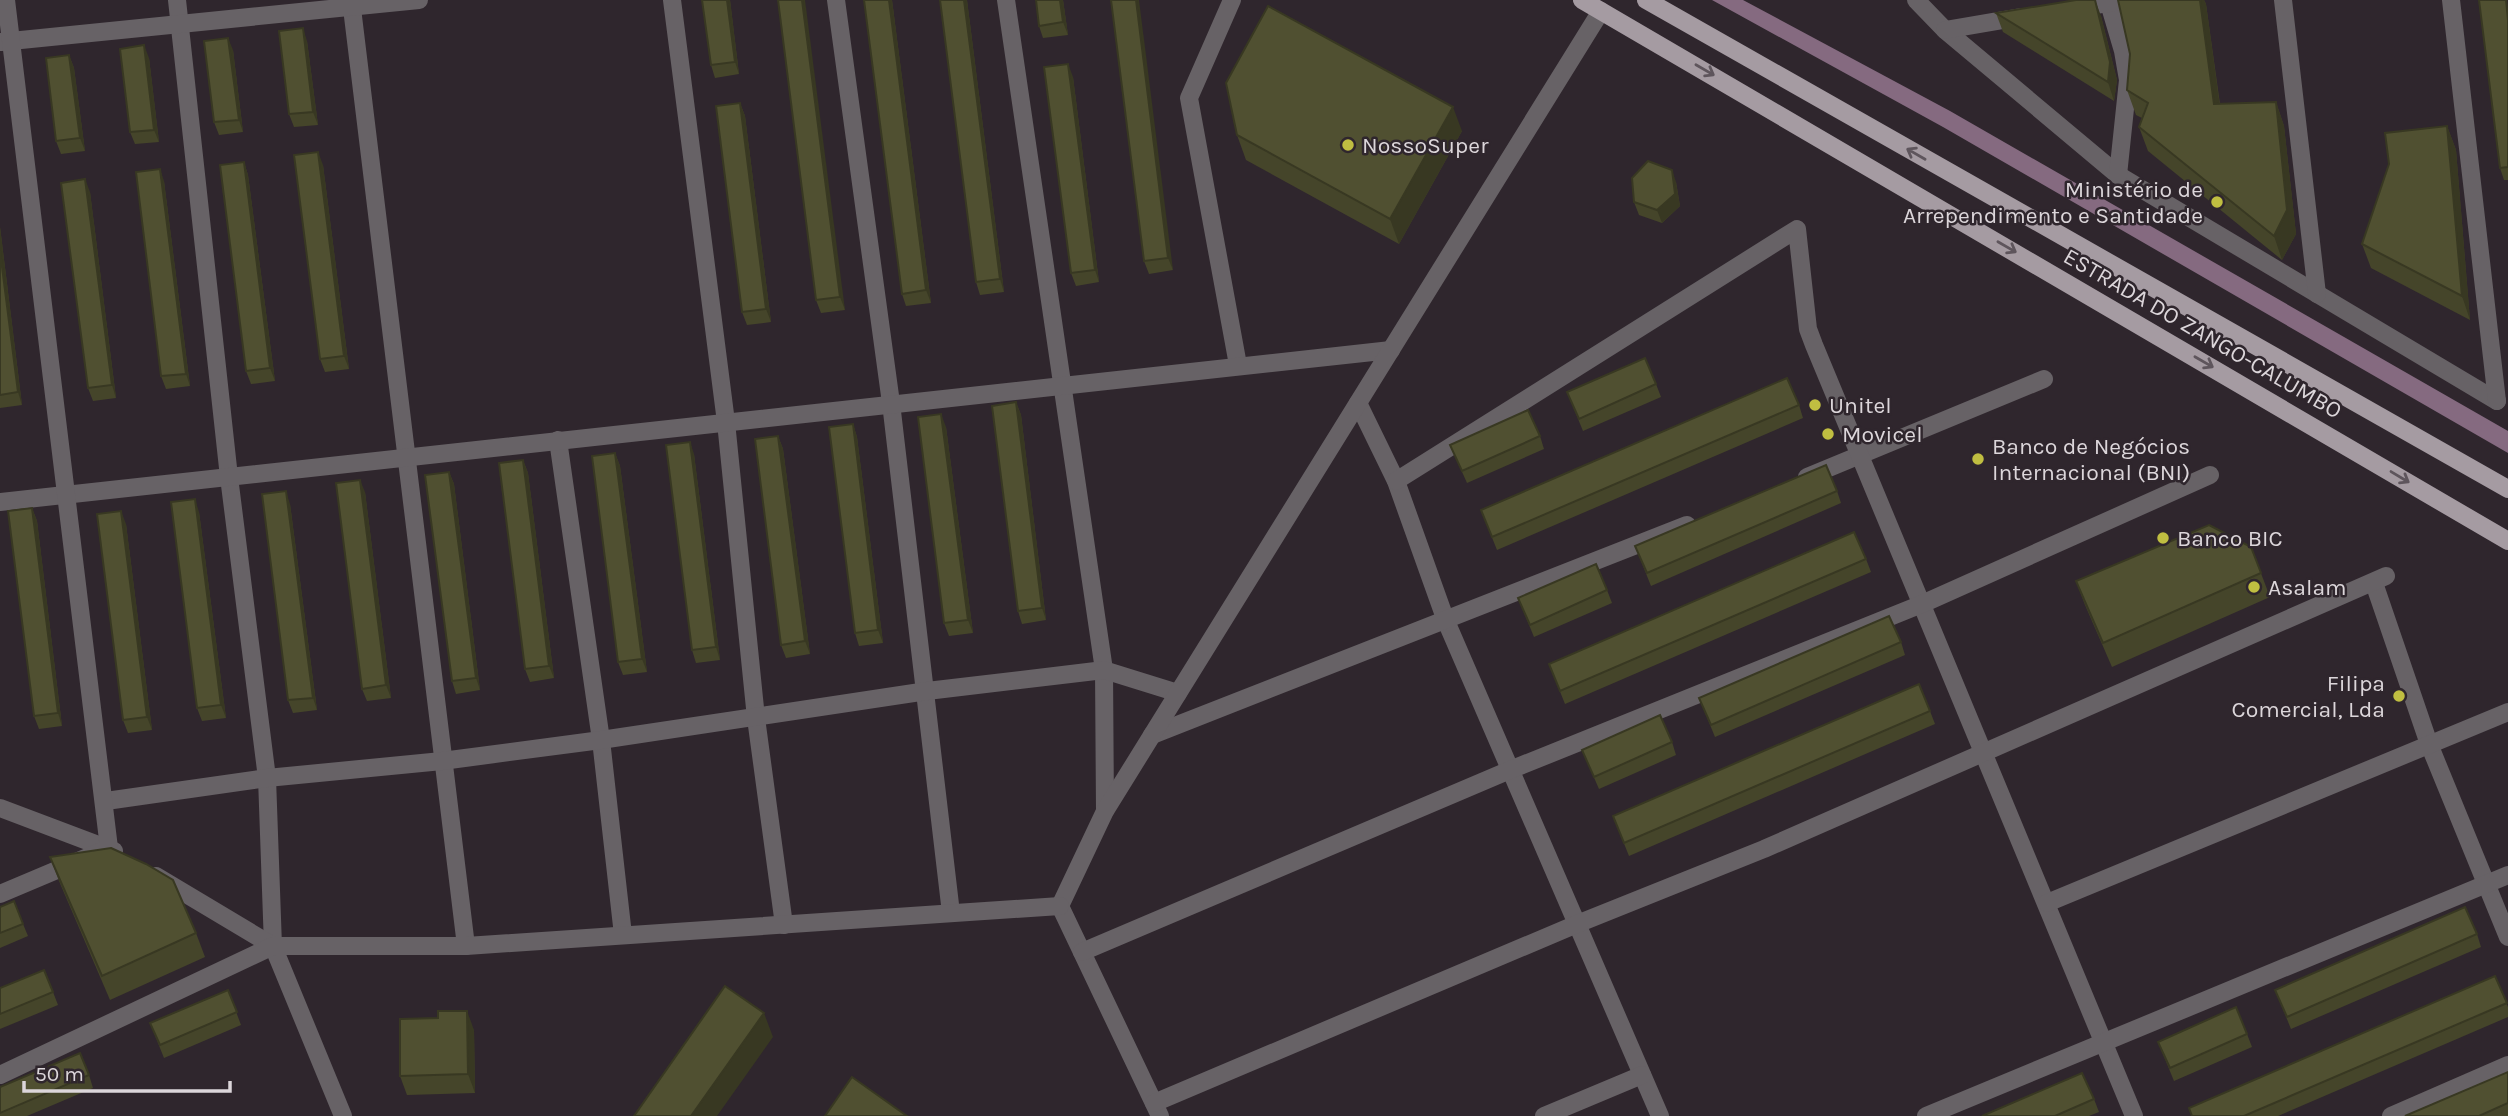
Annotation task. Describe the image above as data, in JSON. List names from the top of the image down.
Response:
{
  "streets": {
    "main road": ["ESTRADA DO ZANGO-CALUMBO"]
  },
  "places": [
    "NossoSuper",
    "Ministério de Arrependimento e Santidade",
    "Unitel",
    "Movicel",
    "Banco de Negócios Internacional (BNI)",
    "Banco BIC",
    "Asalam",
    "Filipa Comercial, Lda"
  ],
  "scale_bar": "50 m"
}
